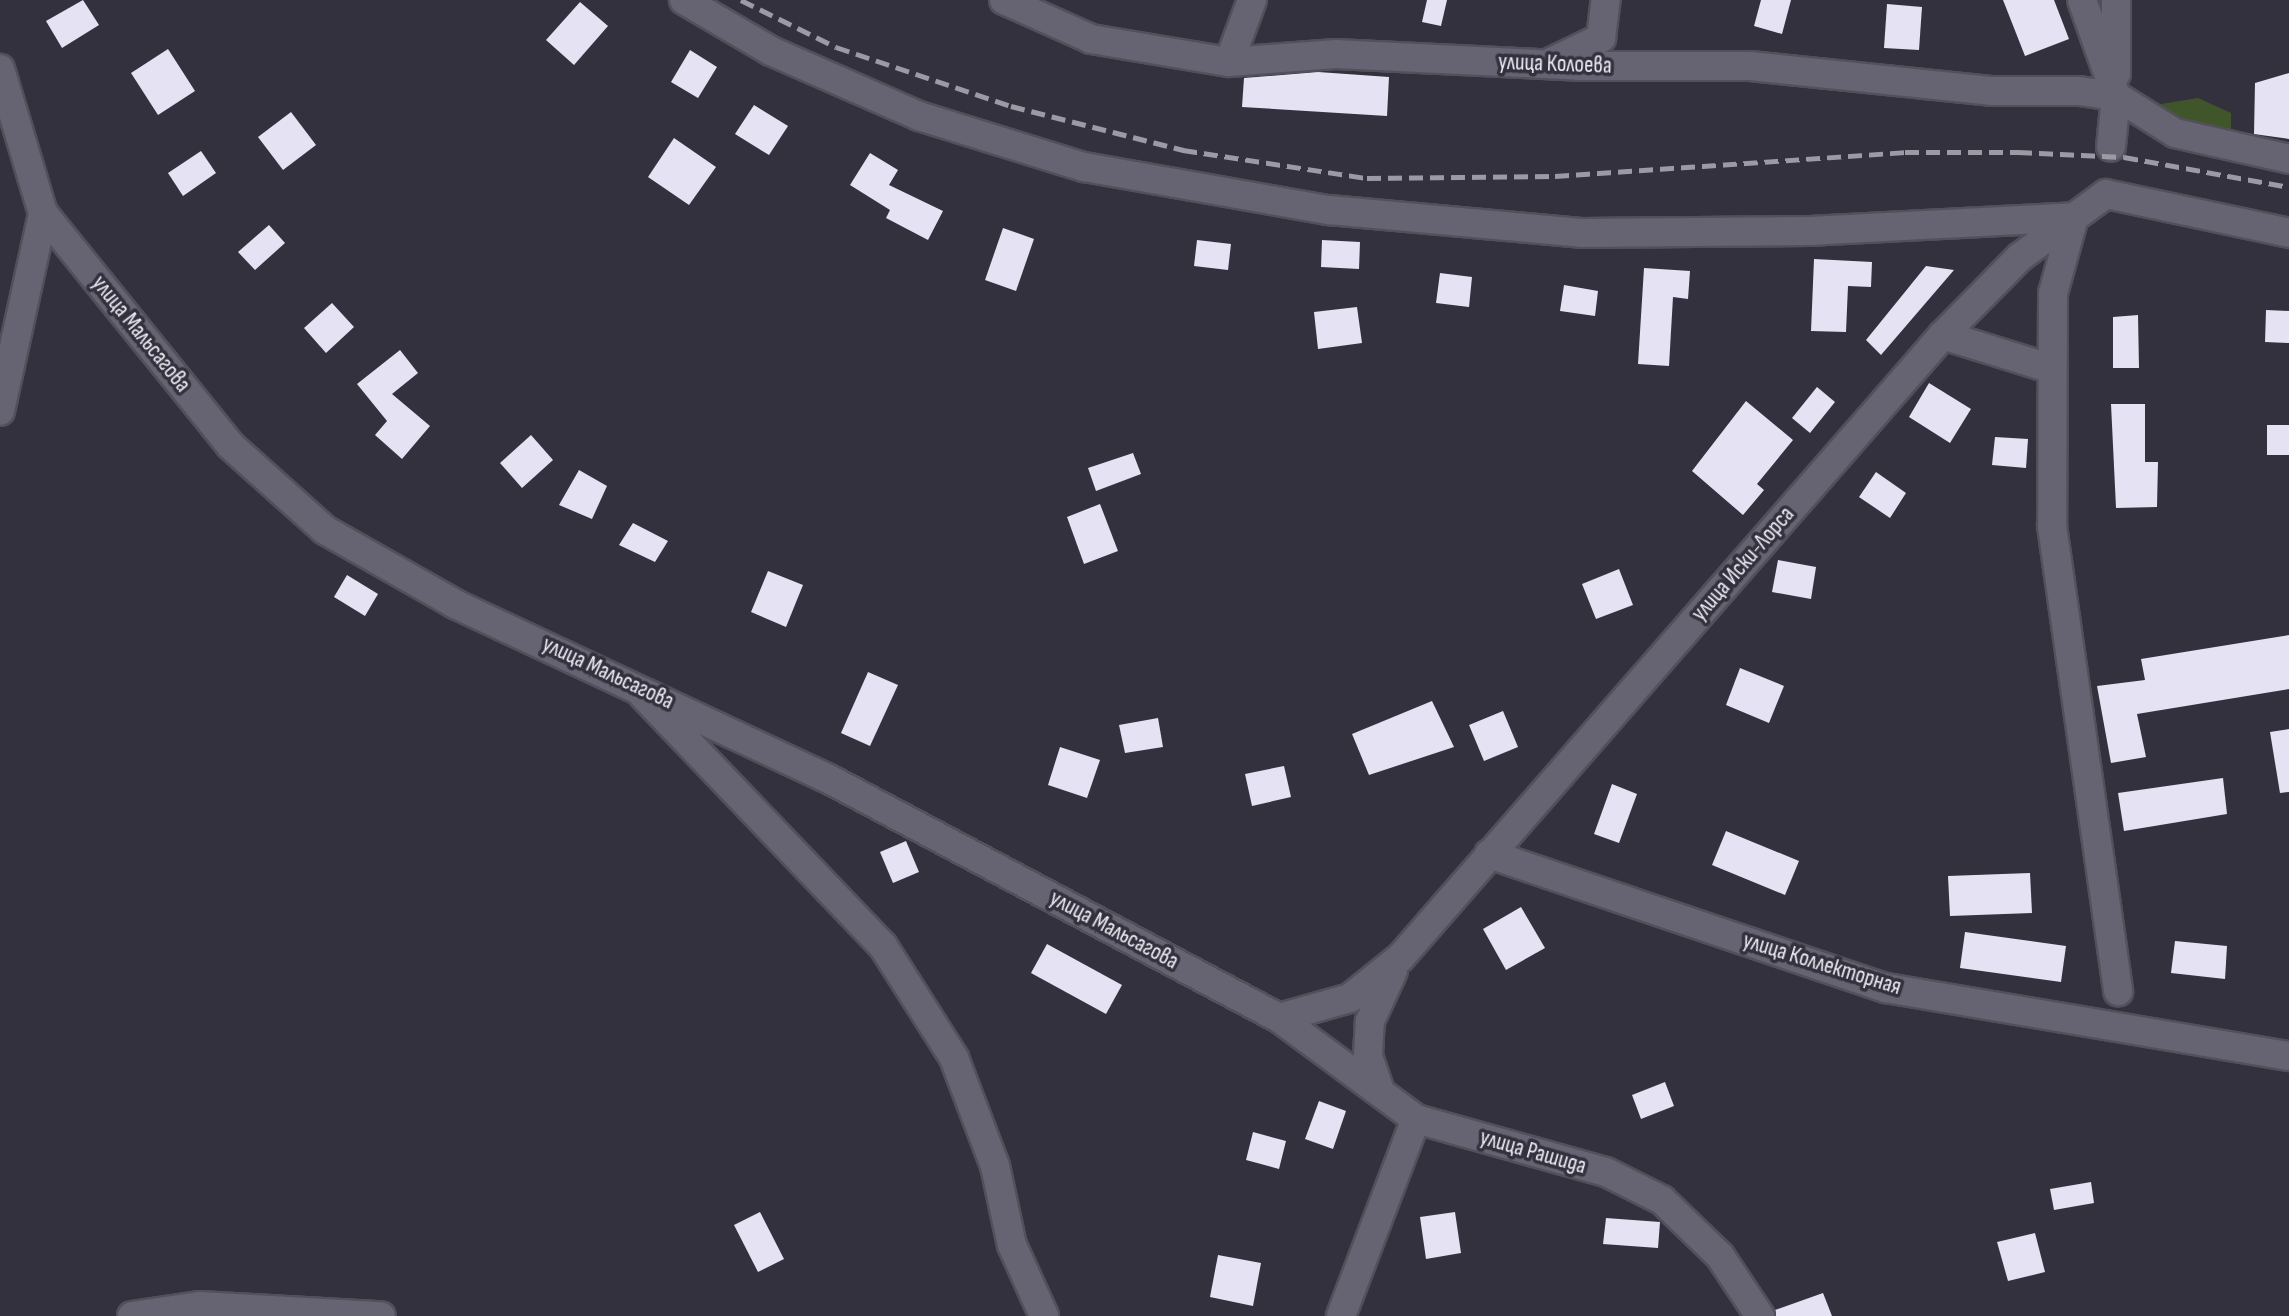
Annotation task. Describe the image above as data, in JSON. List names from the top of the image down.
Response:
{
  "streets": {
    "street": [
      "улица Колоева",
      "улица Мальсагова",
      "улица Иски-Лорса",
      "улица Коллекторная",
      "улица Рашида"
    ]
  },
  "crossings": [
    ["улица Мальсагова", "улица Рашида"],
    ["улица Иски-Лорса", "улица Коллекторная"]
  ]
}
